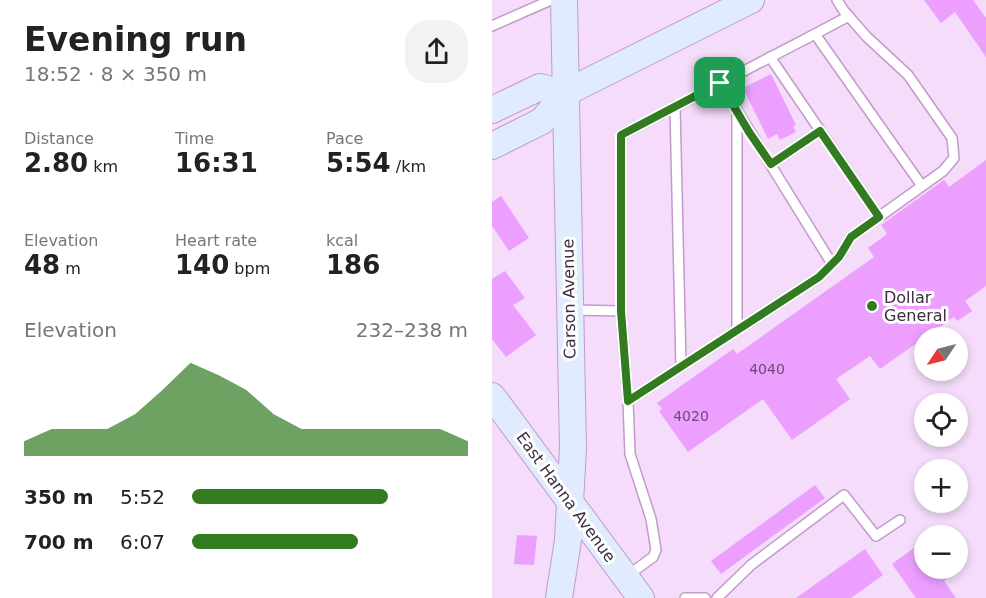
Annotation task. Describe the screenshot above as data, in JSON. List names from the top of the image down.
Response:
{
  "streets": {
    "main road": ["Carson Avenue", "East Hanna Avenue"]
  },
  "crossings": [
    ["Carson Avenue", "East Hanna Avenue"]
  ],
  "places": ["Dollar General"],
  "house_numbers": ["4040", "4020"],
  "north": "bottom left",
  "page": {
    "heading": ["Evening run", "18:52 · 8 × 350 m"],
    "stats": [
      ["Distance", "2.80 km"],
      ["Time", "16:31"],
      ["Pace", "5:54 /km"],
      ["Elevation", "48 m"],
      ["Heart rate", "140 bpm"],
      ["kcal", "186"]
    ],
    "chart": ["Elevation", "232–238 m"],
    "map_buttons": ["+", "−"],
    "list": [
      {
        "name": "350 m",
        "note": "5:52"
      },
      {
        "name": "700 m",
        "note": "6:07"
      }
    ]
  }
}
